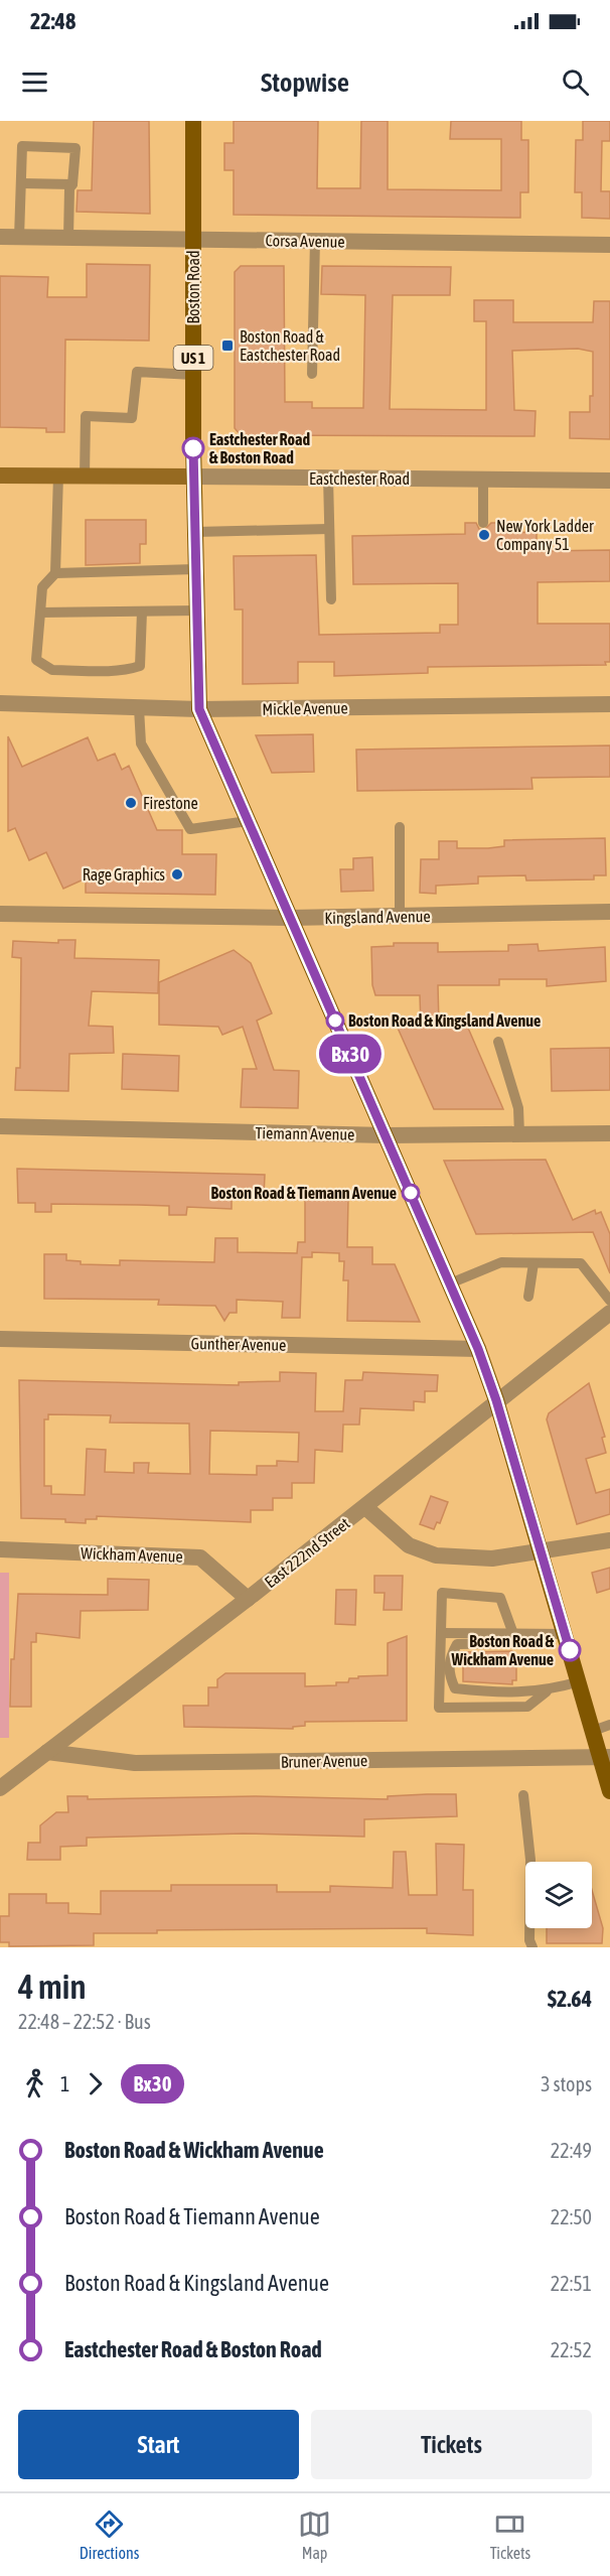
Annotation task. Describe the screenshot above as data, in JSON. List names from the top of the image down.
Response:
{
  "streets": {
    "main road": ["Boston Road", "US 1", "Eastchester Road"],
    "street": [
      "Corsa Avenue",
      "Mickle Avenue",
      "Kingsland Avenue",
      "Tiemann Avenue",
      "Gunther Avenue",
      "East 222nd Street",
      "Wickham Avenue",
      "Bruner Avenue"
    ]
  },
  "crossings": [
    ["Corsa Avenue", "Boston Road"],
    ["Boston Road", "Eastchester Road"],
    ["Boston Road", "Mickle Avenue"],
    ["Boston Road", "Kingsland Avenue"],
    ["Boston Road", "Tiemann Avenue"],
    ["Boston Road", "Gunther Avenue"],
    ["Boston Road", "East 222nd Street"],
    ["Boston Road", "Bruner Avenue"],
    ["East 222nd Street", "Wickham Avenue"],
    ["East 222nd Street", "Bruner Avenue"]
  ],
  "places": {
    "transit": ["Boston Road & Eastchester Road"],
    "other": [
      "Eastchester Road & Boston Road",
      "New York Ladder Company 51",
      "Firestone",
      "Rage Graphics",
      "Boston Road & Kingsland Avenue",
      "Boston Road & Tiemann Avenue",
      "Boston Road & Wickham Avenue"
    ]
  },
  "lines": ["bus line Bx30"],
  "page": {
    "status": "22:48",
    "header": "Stopwise",
    "on_map": "Bx30",
    "heading": ["4 min", "22:48 – 22:52 · Bus", "$2.64"],
    "legs": ["1", "Bx30", "3 stops"],
    "list": [
      {
        "name": "Boston Road & Wickham Avenue",
        "value": "22:49"
      },
      {
        "name": "Boston Road & Tiemann Avenue",
        "value": "22:50"
      },
      {
        "name": "Boston Road & Kingsland Avenue",
        "value": "22:51"
      },
      {
        "name": "Eastchester Road & Boston Road",
        "value": "22:52"
      }
    ],
    "buttons": ["Start", "Tickets"],
    "tabs": ["Directions", "Map", "Tickets"]
  }
}
